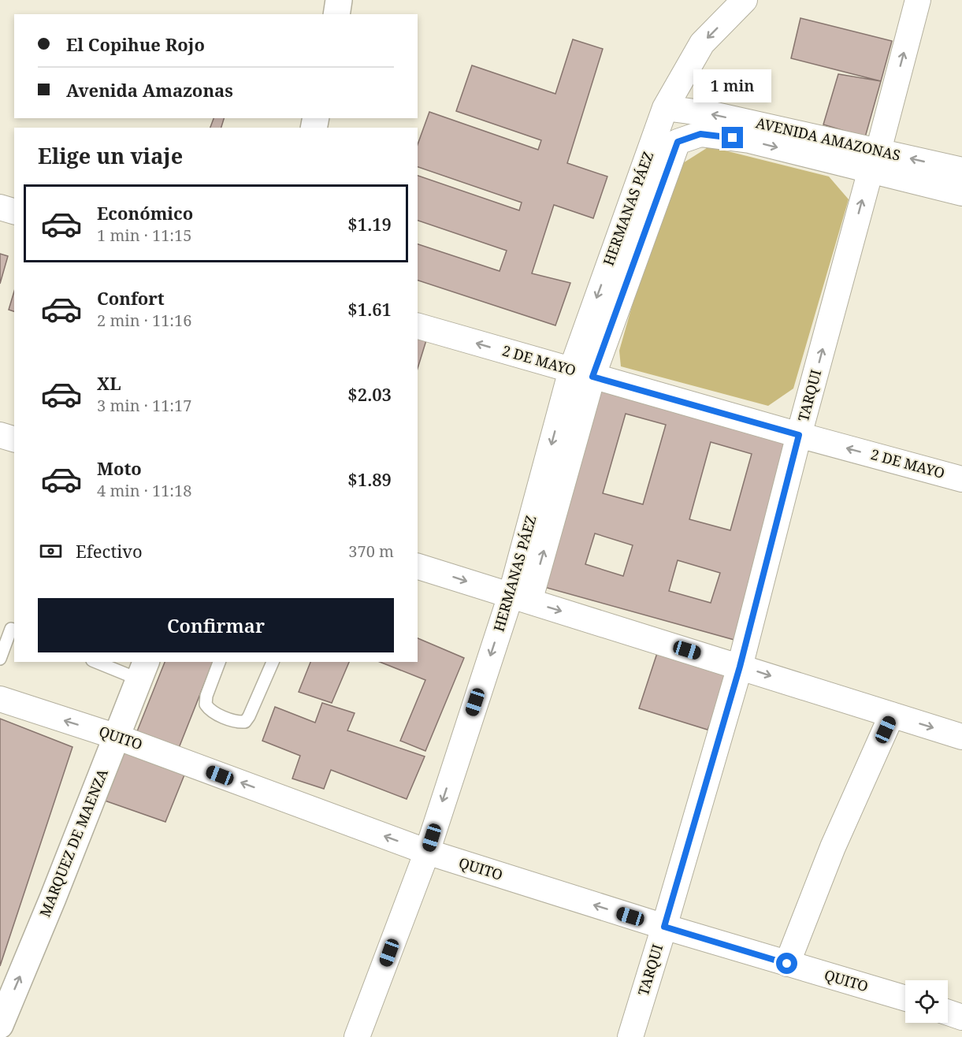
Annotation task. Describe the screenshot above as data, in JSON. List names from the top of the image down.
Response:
{
  "streets": {
    "street": [
      "AVENIDA AMAZONAS",
      "HERMANAS PÁEZ",
      "2 DE MAYO",
      "TARQUI",
      "QUITO",
      "MARQUEZ DE MAENZA"
    ]
  },
  "crossings": [
    ["AVENIDA AMAZONAS", "HERMANAS PÁEZ"],
    ["AVENIDA AMAZONAS", "TARQUI"],
    ["HERMANAS PÁEZ", "2 DE MAYO"],
    ["HERMANAS PÁEZ", "QUITO"],
    ["2 DE MAYO", "TARQUI"],
    ["TARQUI", "QUITO"],
    ["QUITO", "MARQUEZ DE MAENZA"]
  ],
  "one_way": [
    "2 DE MAYO",
    "TARQUI",
    "QUITO",
    "MARQUEZ DE MAENZA"
  ],
  "page": {
    "banner": ["El Copihue Rojo", "Avenida Amazonas"],
    "bubble": "1 min",
    "heading": "Elige un viaje",
    "list": [
      {
        "name": "Económico",
        "note": "1 min · 11:15",
        "value": "$1.19"
      },
      {
        "name": "Confort",
        "note": "2 min · 11:16",
        "value": "$1.61"
      },
      {
        "name": "XL",
        "note": "3 min · 11:17",
        "value": "$2.03"
      },
      {
        "name": "Moto",
        "note": "4 min · 11:18",
        "value": "$1.89"
      }
    ],
    "pay": ["Efectivo", "370 m"],
    "buttons": "Confirmar"
  }
}
